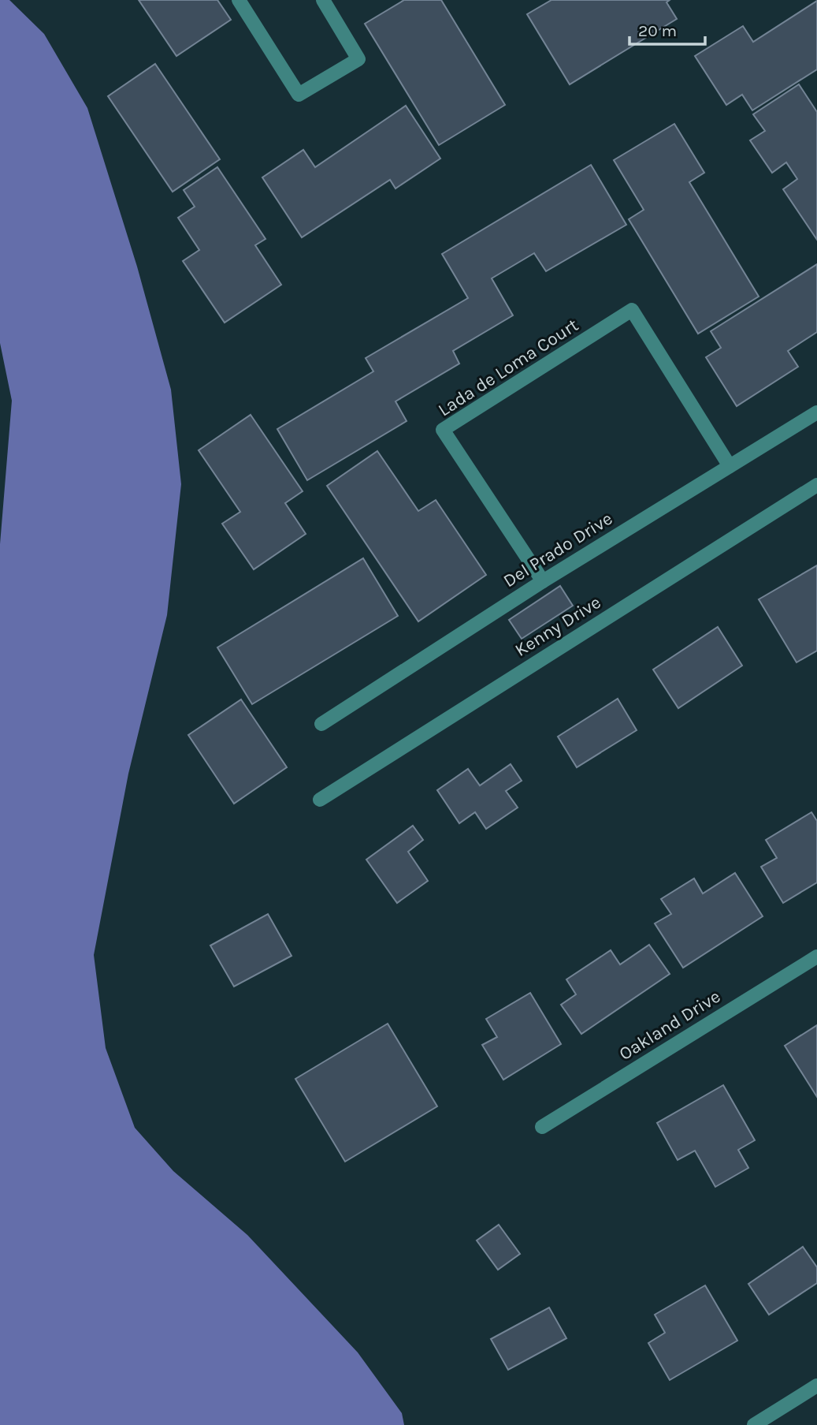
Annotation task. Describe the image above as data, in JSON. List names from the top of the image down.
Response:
{
  "streets": {
    "street": [
      "Lada de Loma Court",
      "Del Prado Drive",
      "Kenny Drive",
      "Oakland Drive"
    ]
  },
  "crossings": [
    ["Lada de Loma Court", "Del Prado Drive"]
  ],
  "scale_bar": "20 m"
}
